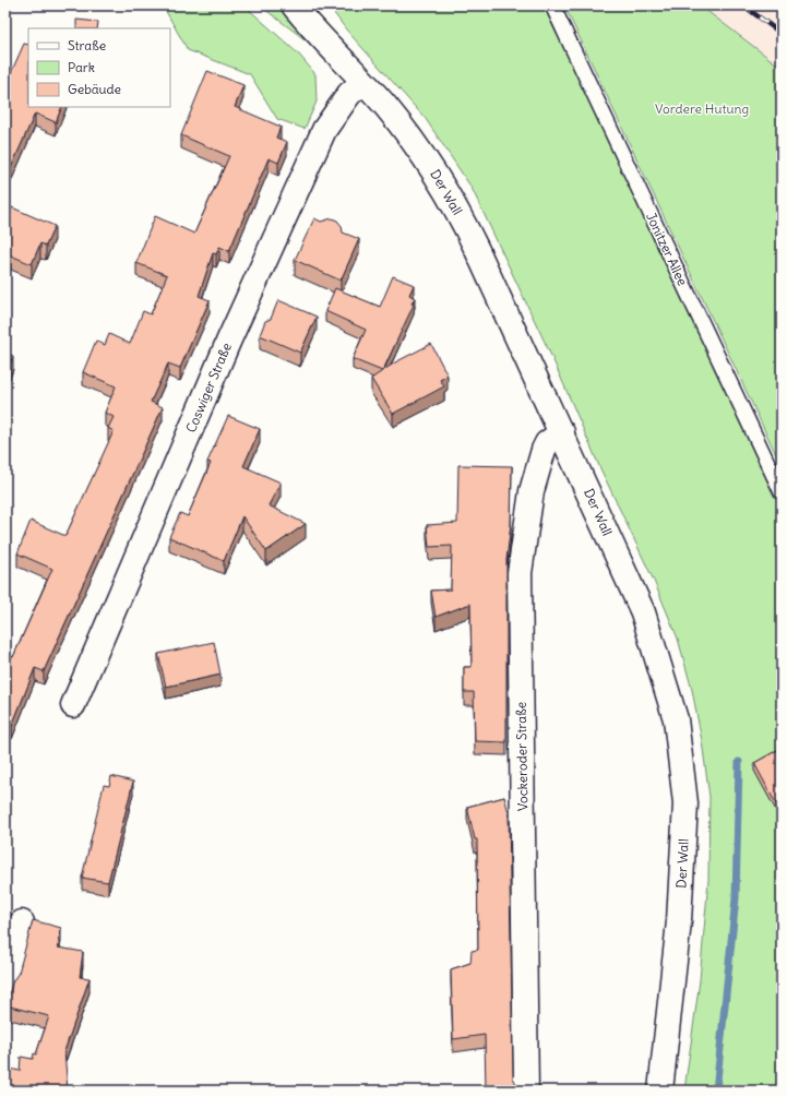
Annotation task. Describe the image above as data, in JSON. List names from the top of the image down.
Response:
{
  "streets": {
    "street": ["Der Wall", "Coswiger Straße", "Vockeroder Straße"],
    "lane": ["Jonitzer Allee"]
  },
  "crossings": [
    ["Der Wall", "Coswiger Straße"],
    ["Der Wall", "Vockeroder Straße"]
  ],
  "parks": ["Vordere Hutung"],
  "legend": ["Straße", "Park", "Gebäude"]
}
